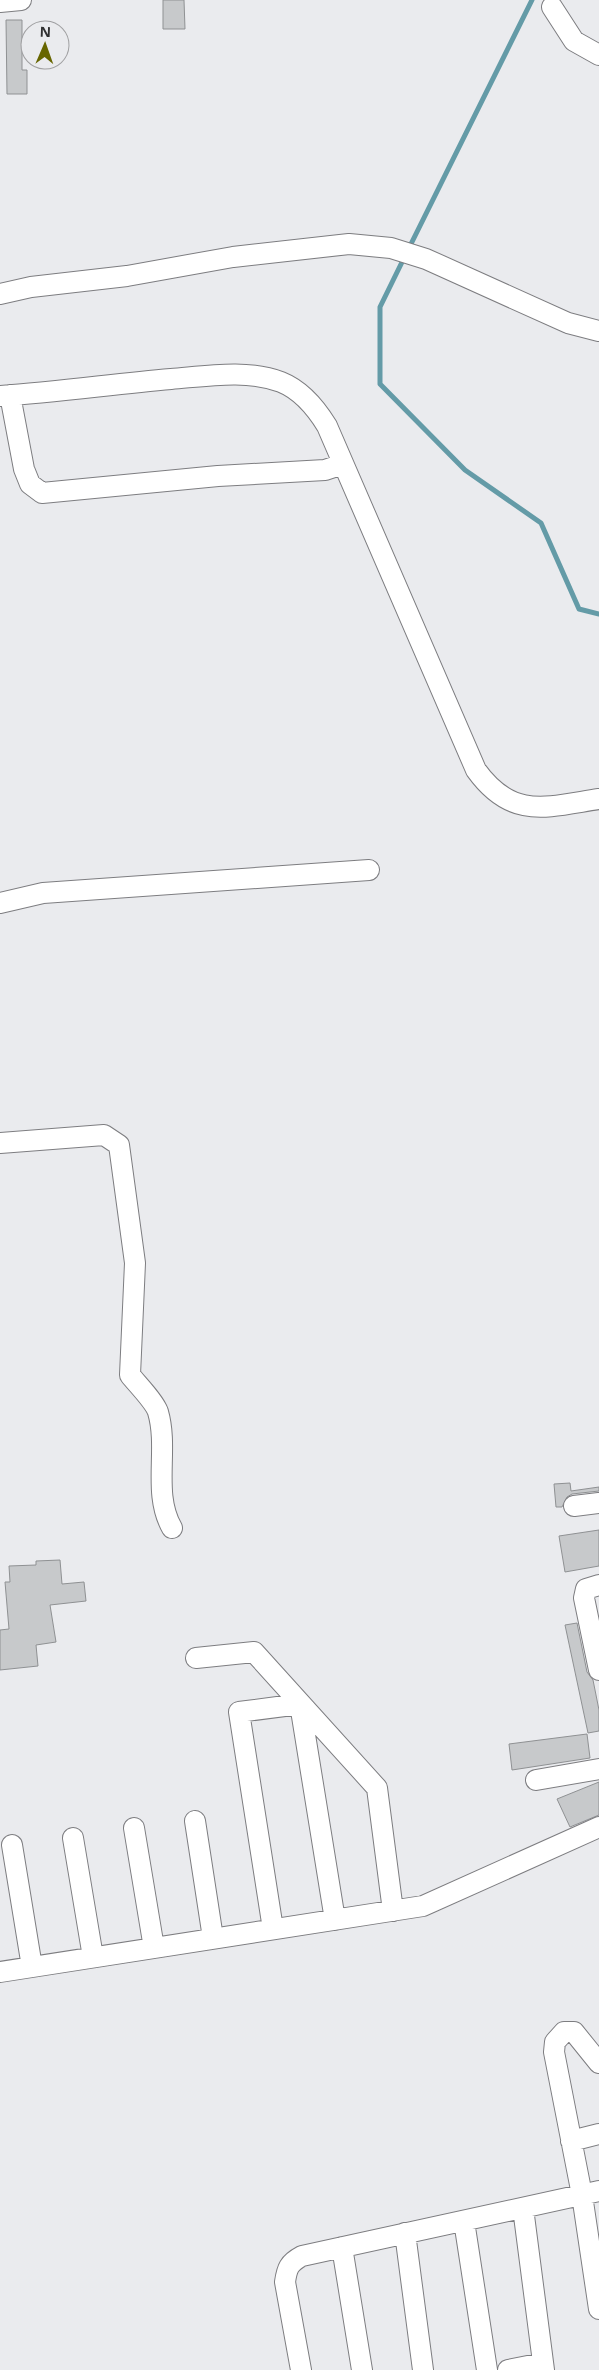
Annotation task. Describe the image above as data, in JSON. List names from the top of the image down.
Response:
{
  "north": "top"
}
